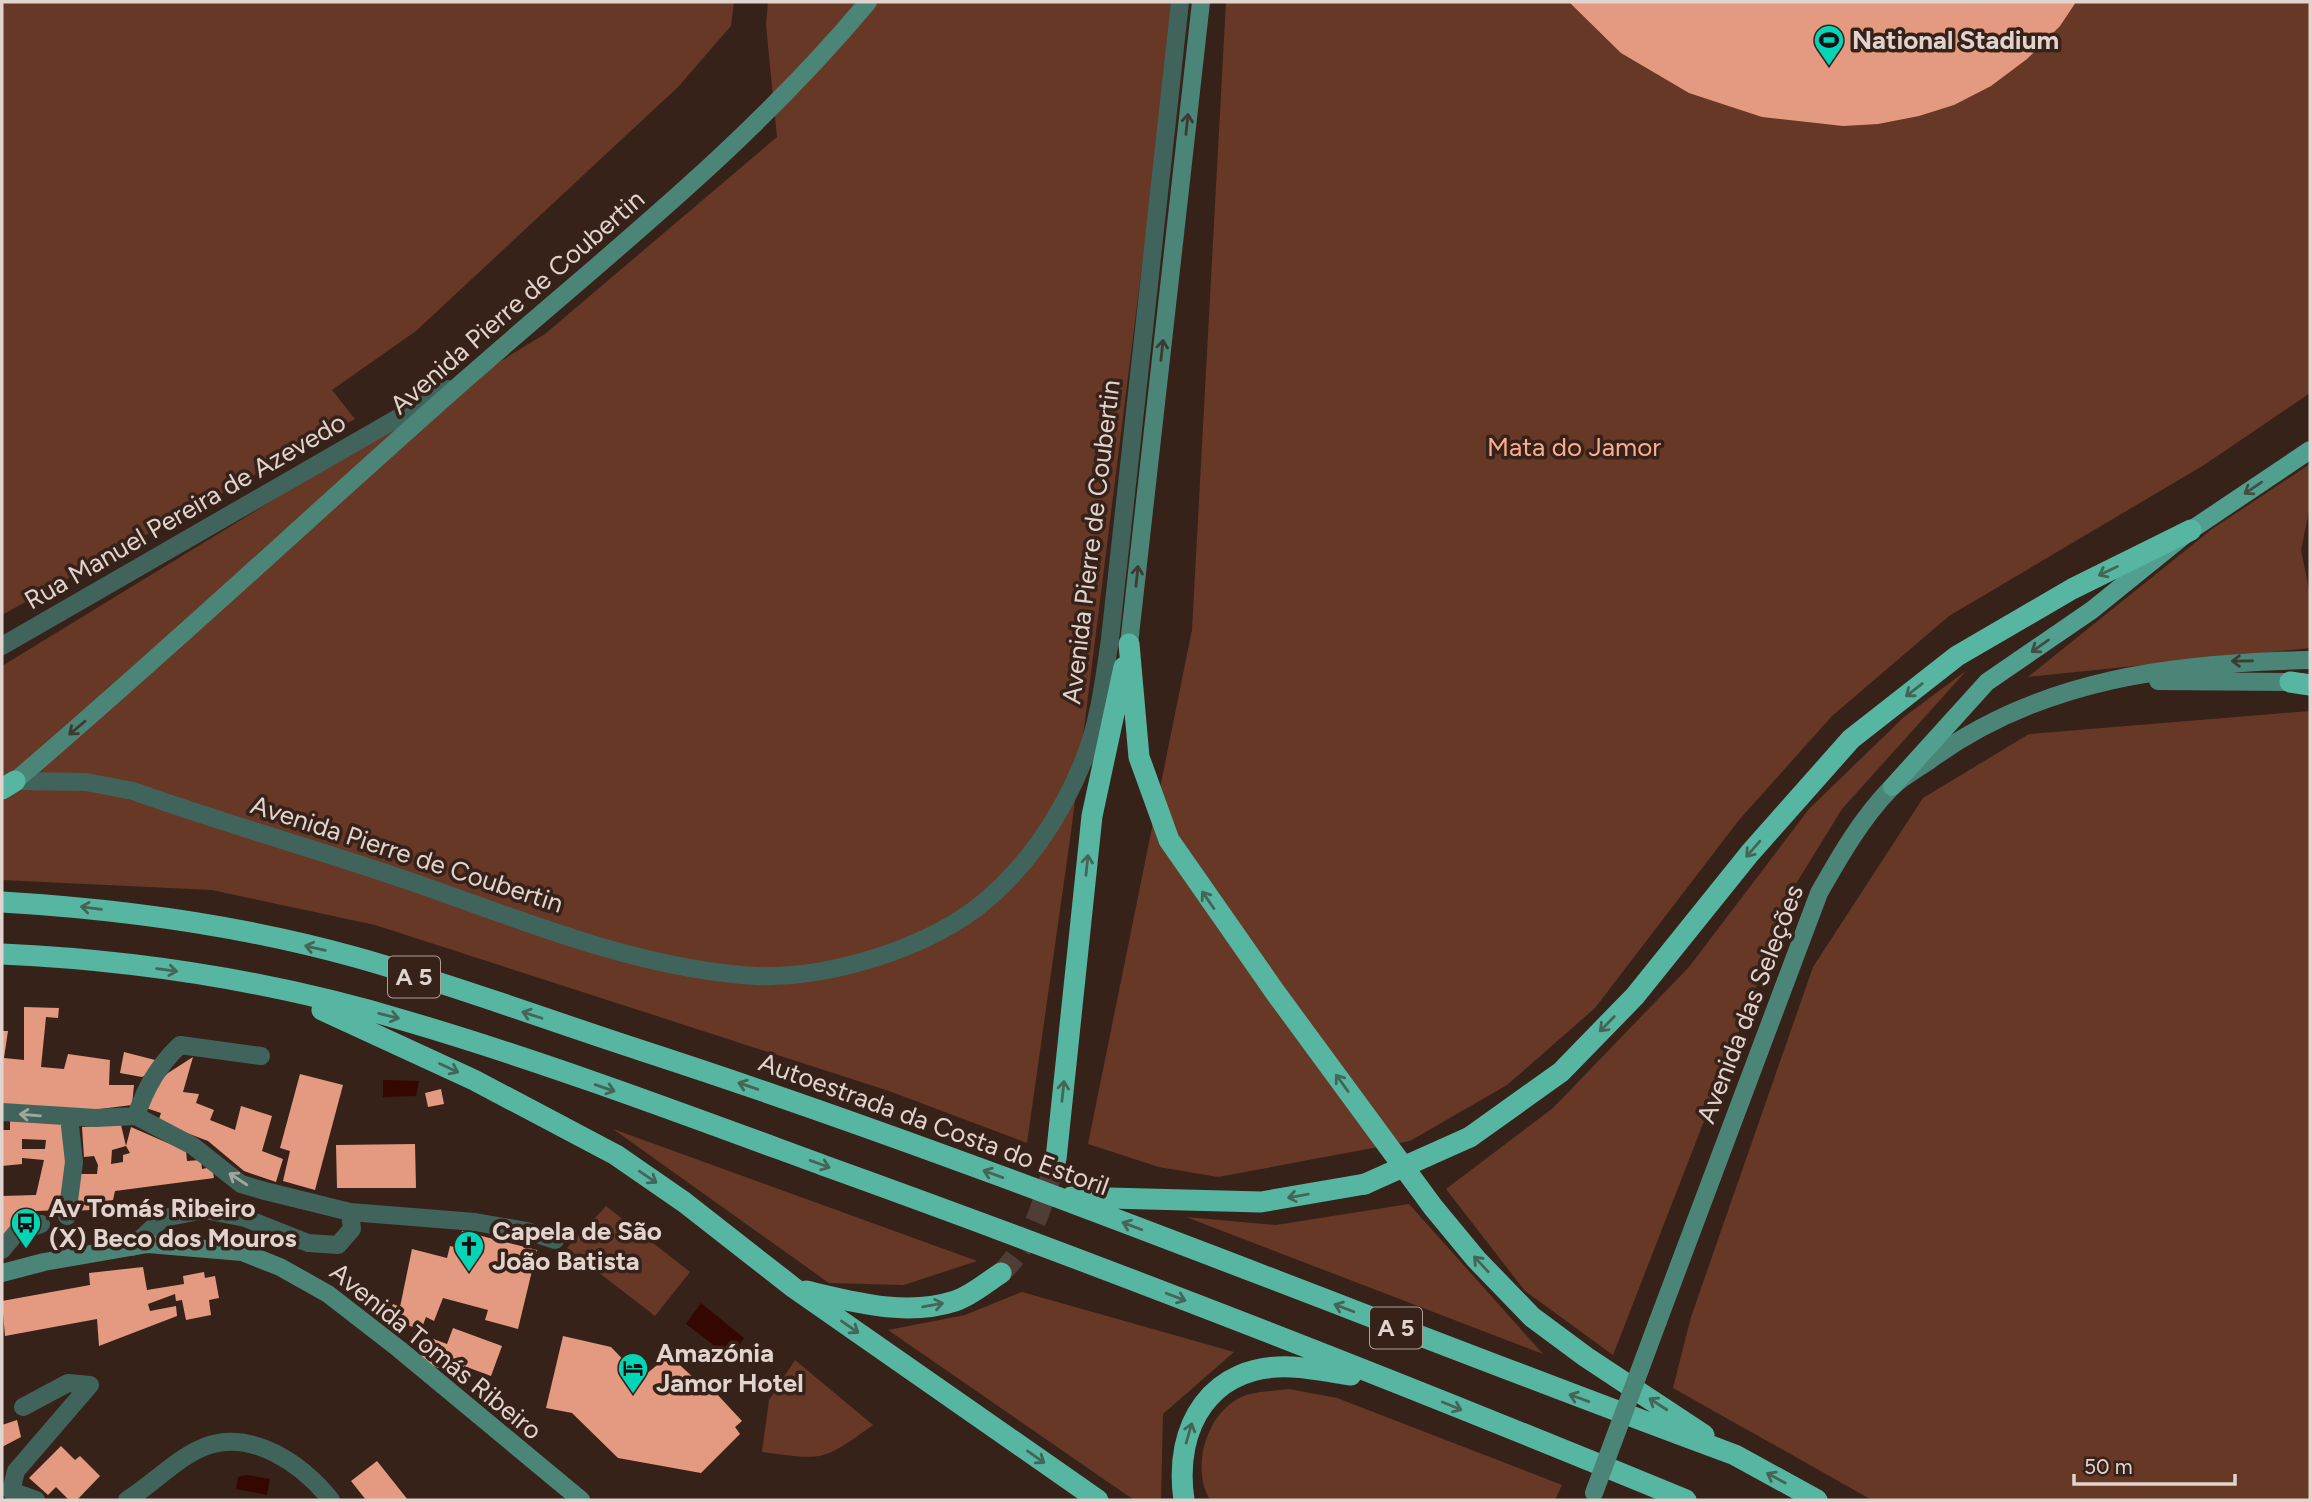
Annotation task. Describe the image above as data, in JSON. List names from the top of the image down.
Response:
{
  "streets": {
    "highway": ["A 5", "Autoestrada da Costa do Estoril"],
    "street": [
      "Avenida Pierre de Coubertin",
      "Rua Manuel Pereira de Azevedo",
      "Avenida das Seleções",
      "Avenida Tomás Ribeiro"
    ]
  },
  "crossings": [
    ["Avenida Pierre de Coubertin", "Rua Manuel Pereira de Azevedo"]
  ],
  "parks": ["Mata do Jamor"],
  "places": {
    "sports": ["National Stadium"],
    "bus stop": ["Av Tomás Ribeiro (X) Beco dos Mouros"],
    "church": ["Capela de São João Batista"],
    "hotel": ["Amazónia Jamor Hotel"]
  },
  "scale_bar": "50 m"
}
